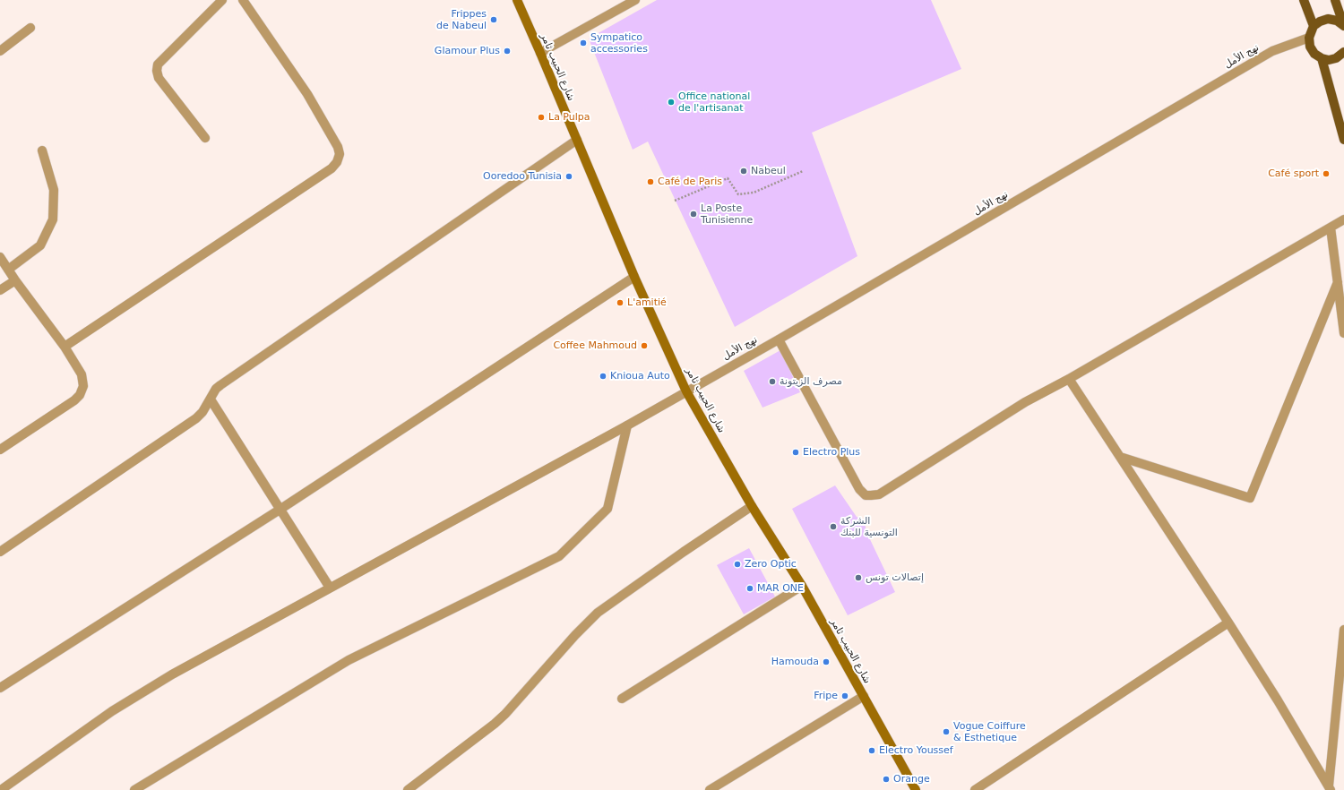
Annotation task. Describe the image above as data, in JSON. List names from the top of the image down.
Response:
{
  "streets": {
    "main road": ["شارع الحبيب ثامر"],
    "street": ["نهج الأمل"]
  },
  "crossings": [
    ["نهج الأمل", "شارع الحبيب ثامر"]
  ],
  "places": [
    "Frippes de Nabeul",
    "Sympatico accessories",
    "Glamour Plus",
    "Office national de l'artisanat",
    "La Pulpa",
    "Nabeul",
    "Café sport",
    "Ooredoo Tunisia",
    "Café de Paris",
    "La Poste Tunisienne",
    "L'amitié",
    "Coffee Mahmoud",
    "Knioua Auto",
    "مصرف الزيتونة",
    "Electro Plus",
    "الشركة التونسية للبنك",
    "Zero Optic",
    "إتصالات تونس",
    "MAR ONE",
    "Hamouda",
    "Fripe",
    "Vogue Coiffure & Esthetique",
    "Electro Youssef",
    "Orange"
  ]
}
